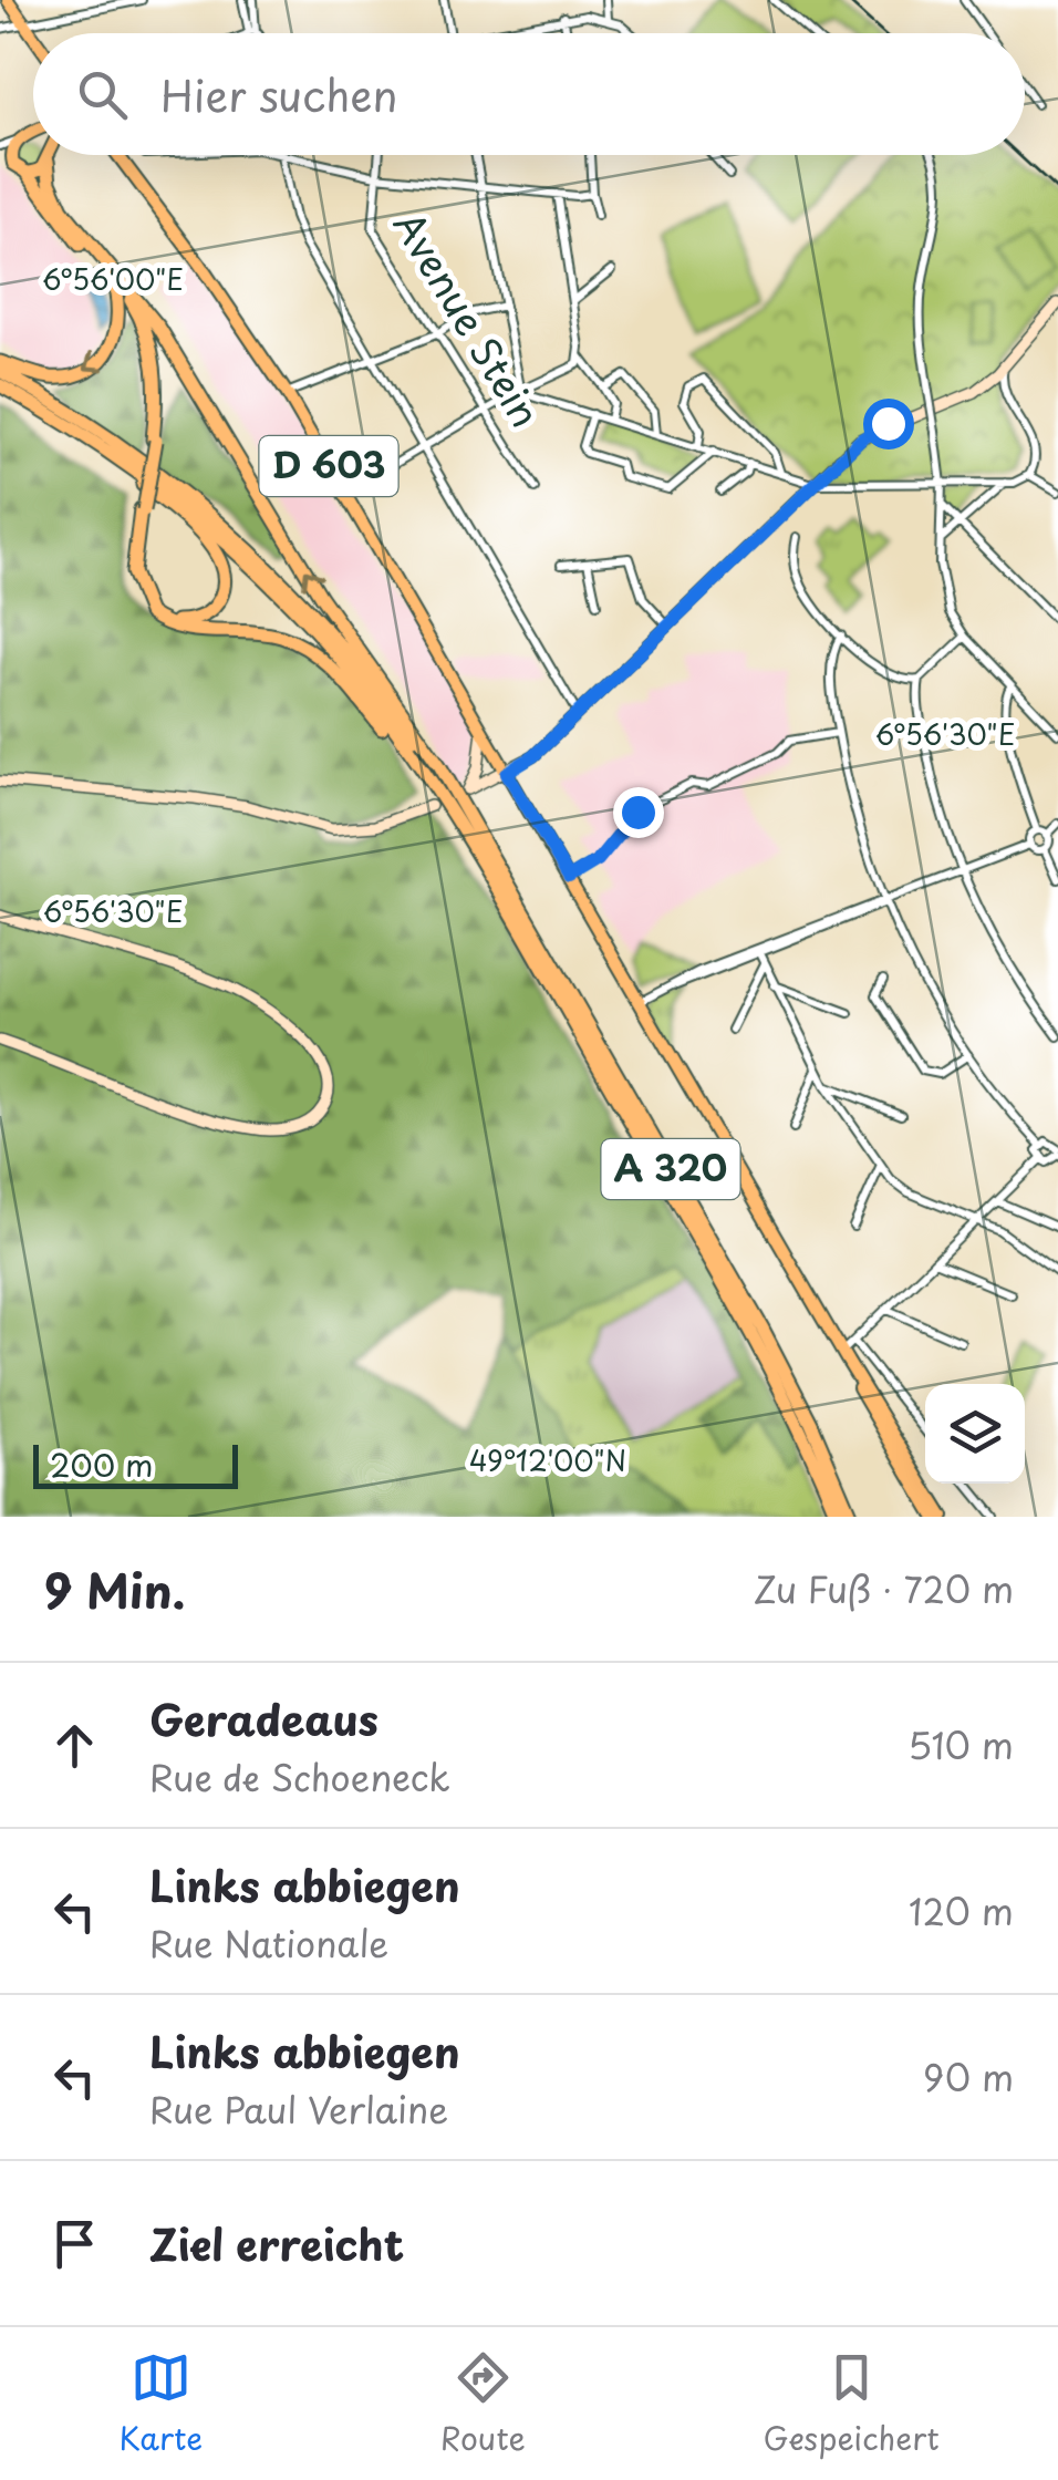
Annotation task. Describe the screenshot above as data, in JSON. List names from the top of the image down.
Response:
{
  "streets": {
    "highway": ["A 320"],
    "main road": ["D 603"],
    "street": ["Avenue Stein"]
  },
  "scale_bar": "200 m",
  "page": {
    "search": "Hier suchen",
    "scale": "200 m",
    "heading": ["9 Min.", "Zu Fuß · 720 m"],
    "list": [
      ["Geradeaus", "Rue de Schoeneck", "510 m"],
      ["Links abbiegen", "Rue Nationale", "120 m"],
      ["Links abbiegen", "Rue Paul Verlaine", "90 m"],
      "Ziel erreicht"
    ],
    "nav": ["Karte", "Route", "Gespeichert"]
  },
  "coordinates": ["6°56'00\"E", "6°56'30\"E", "49°12'00\"N"]
}
